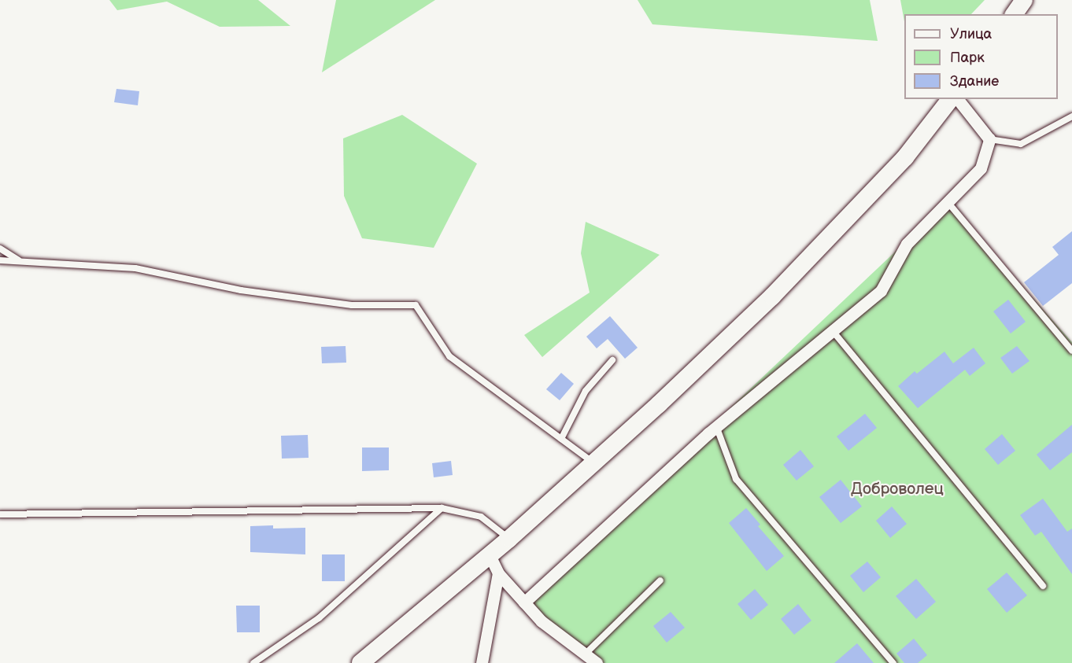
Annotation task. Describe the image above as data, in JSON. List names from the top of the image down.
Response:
{
  "parks": ["Доброволец"],
  "legend": ["Улица", "Парк", "Здание"]
}
